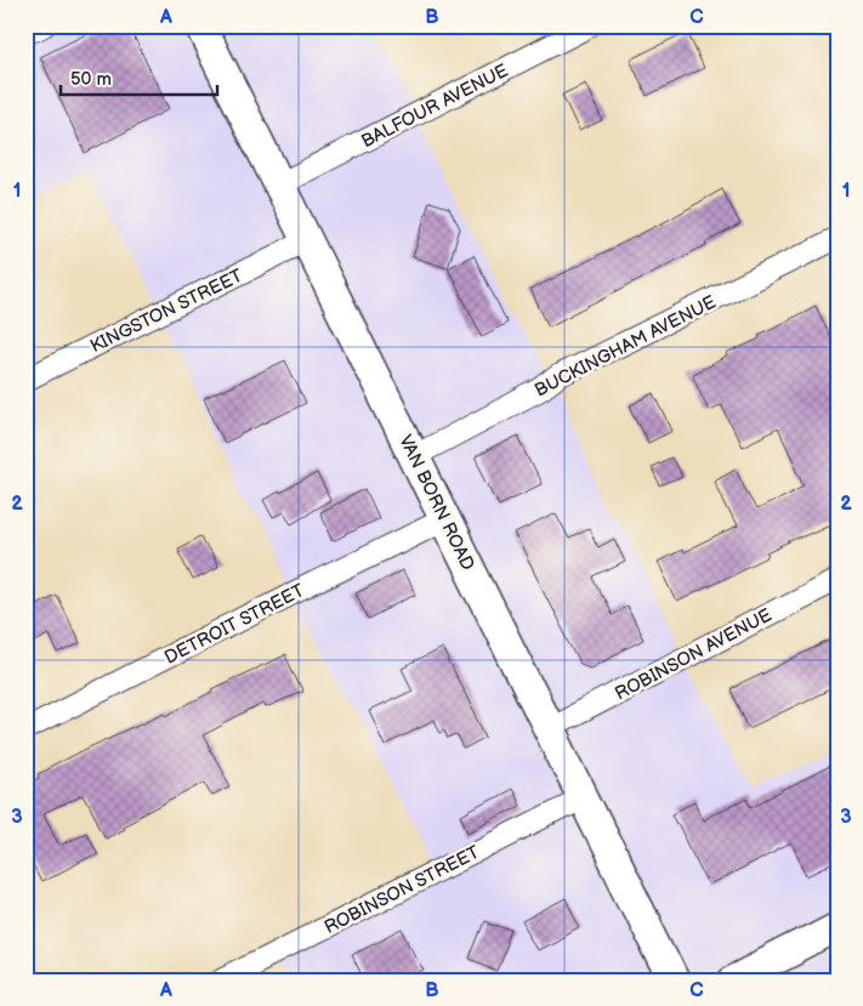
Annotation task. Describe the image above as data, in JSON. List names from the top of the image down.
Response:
{
  "streets": {
    "main road": ["VAN BORN ROAD"],
    "street": [
      "BALFOUR AVENUE",
      "KINGSTON STREET",
      "BUCKINGHAM AVENUE",
      "DETROIT STREET",
      "ROBINSON AVENUE",
      "ROBINSON STREET"
    ]
  },
  "crossings": [
    ["BALFOUR AVENUE", "VAN BORN ROAD"],
    ["KINGSTON STREET", "VAN BORN ROAD"],
    ["BUCKINGHAM AVENUE", "VAN BORN ROAD"],
    ["VAN BORN ROAD", "DETROIT STREET"],
    ["VAN BORN ROAD", "ROBINSON AVENUE"],
    ["VAN BORN ROAD", "ROBINSON STREET"]
  ],
  "scale_bar": "50 m",
  "grid": {
    "columns": ["A", "B", "C"],
    "rows": ["1", "2", "3"]
  }
}
